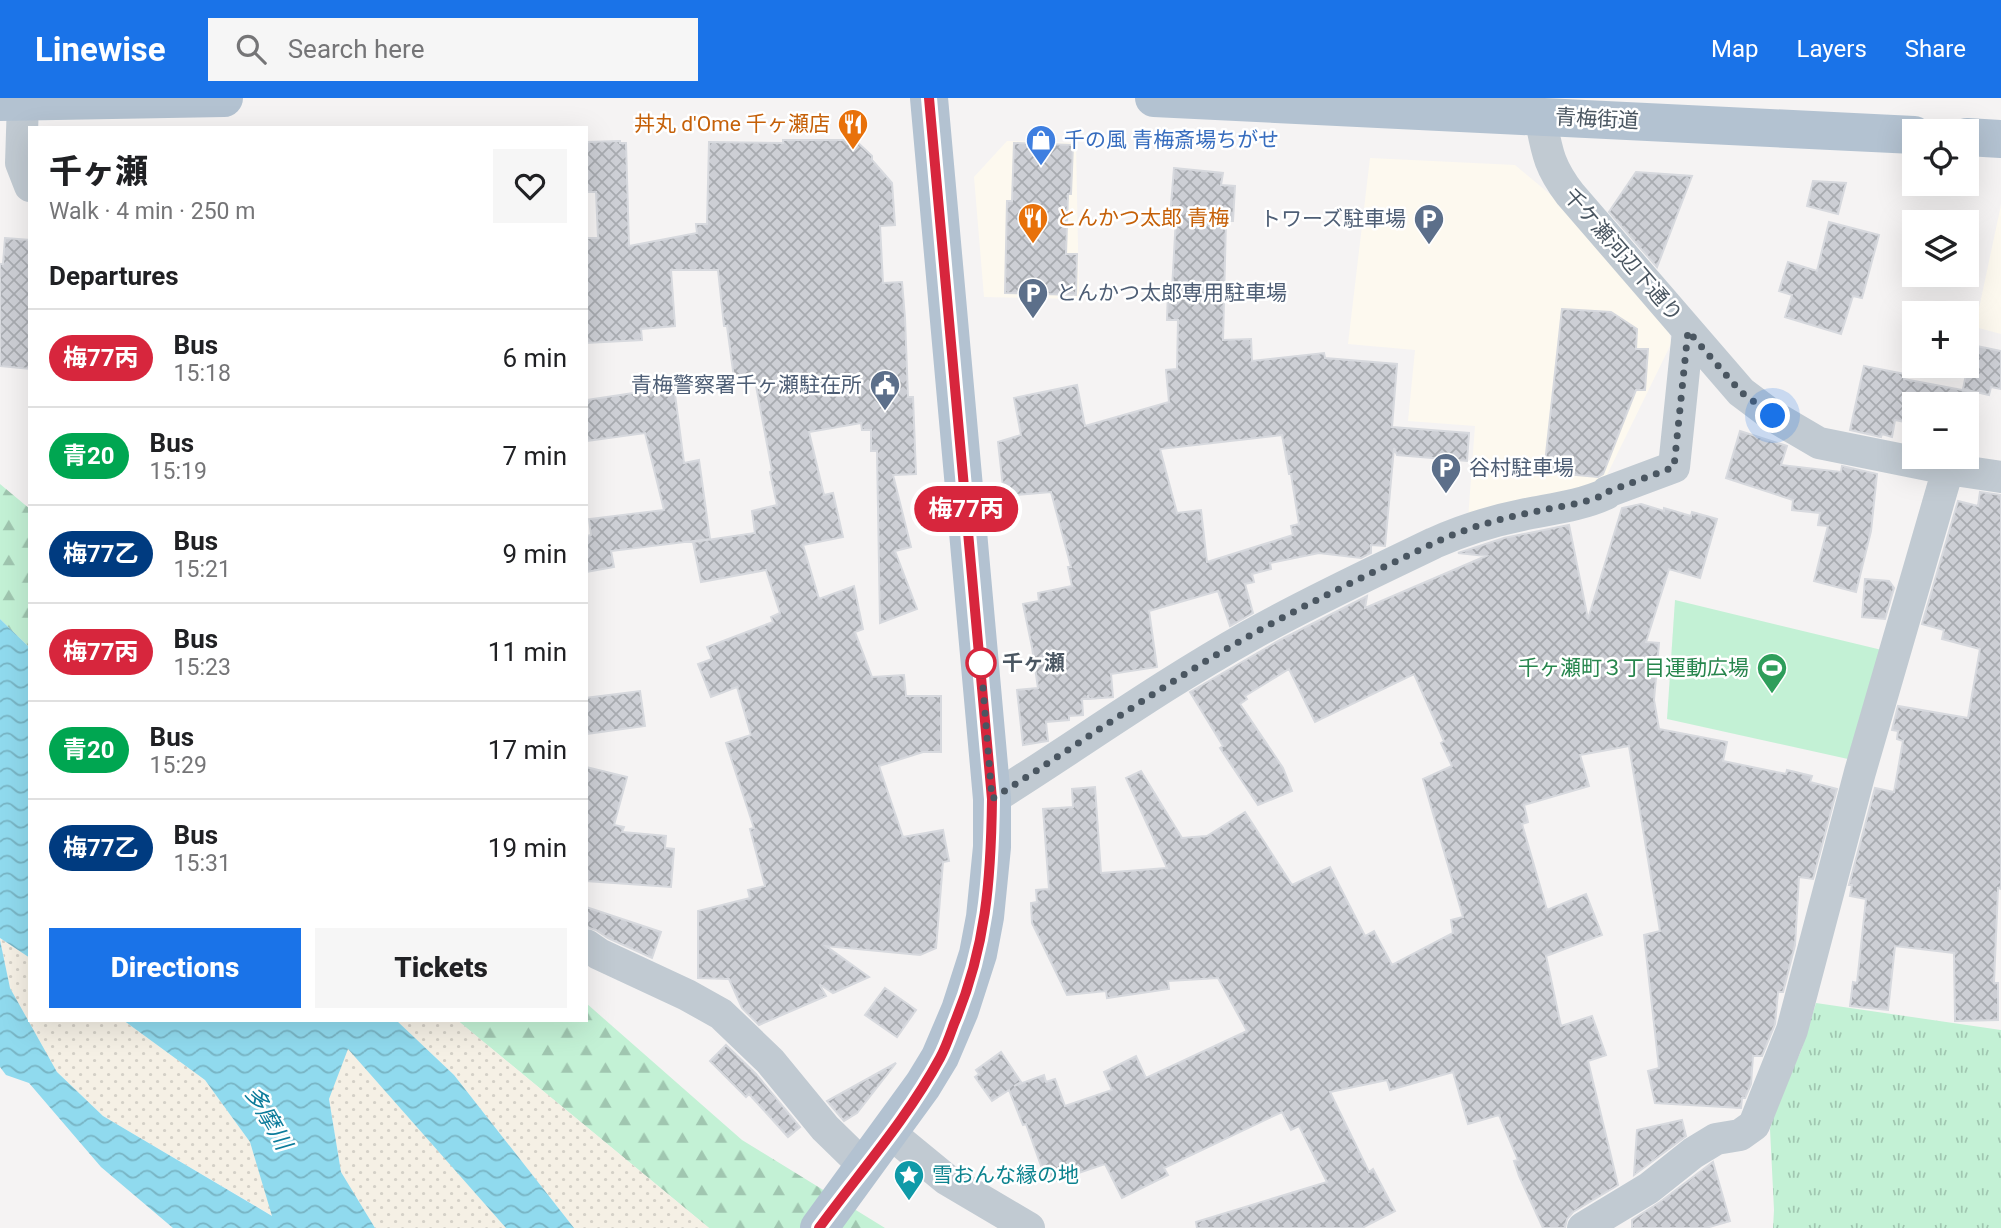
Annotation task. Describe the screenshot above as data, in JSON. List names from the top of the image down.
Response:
{
  "streets": {
    "main road": ["青梅街道"],
    "street": ["千ケ瀬河辺下通り"]
  },
  "crossings": [
    ["青梅街道", "千ケ瀬河辺下通り"]
  ],
  "water": ["多摩川"],
  "places": {
    "restaurant": ["丼丸 d'Ome 千ヶ瀬店", "とんかつ太郎 青梅"],
    "shop": ["千の風 青梅斎場ちがせ"],
    "parking": ["トワーズ駐車場", "とんかつ太郎専用駐車場", "谷村駐車場"],
    "public building": ["青梅警察署千ヶ瀬駐在所"],
    "other": ["千ヶ瀬"],
    "sports": ["千ヶ瀬町３丁目運動広場"],
    "place": ["雪おんな縁の地"]
  },
  "lines": ["bus line 梅77丙"],
  "page": {
    "header": "Linewise",
    "search": "Search here",
    "nav": ["Map", "Layers", "Share"],
    "on_map": "梅77丙",
    "map_buttons": ["+", "−"],
    "heading": [
      ["千ヶ瀬", "Walk · 4 min · 250 m"],
      "Departures"
    ],
    "list": [
      {
        "mark": "梅77丙",
        "name": "Bus",
        "note": "15:18",
        "value": "6 min"
      },
      {
        "mark": "青20",
        "name": "Bus",
        "note": "15:19",
        "value": "7 min"
      },
      {
        "mark": "梅77乙",
        "name": "Bus",
        "note": "15:21",
        "value": "9 min"
      },
      {
        "mark": "梅77丙",
        "name": "Bus",
        "note": "15:23",
        "value": "11 min"
      },
      {
        "mark": "青20",
        "name": "Bus",
        "note": "15:29",
        "value": "17 min"
      },
      {
        "mark": "梅77乙",
        "name": "Bus",
        "note": "15:31",
        "value": "19 min"
      }
    ],
    "buttons": ["Directions", "Tickets"]
  }
}
